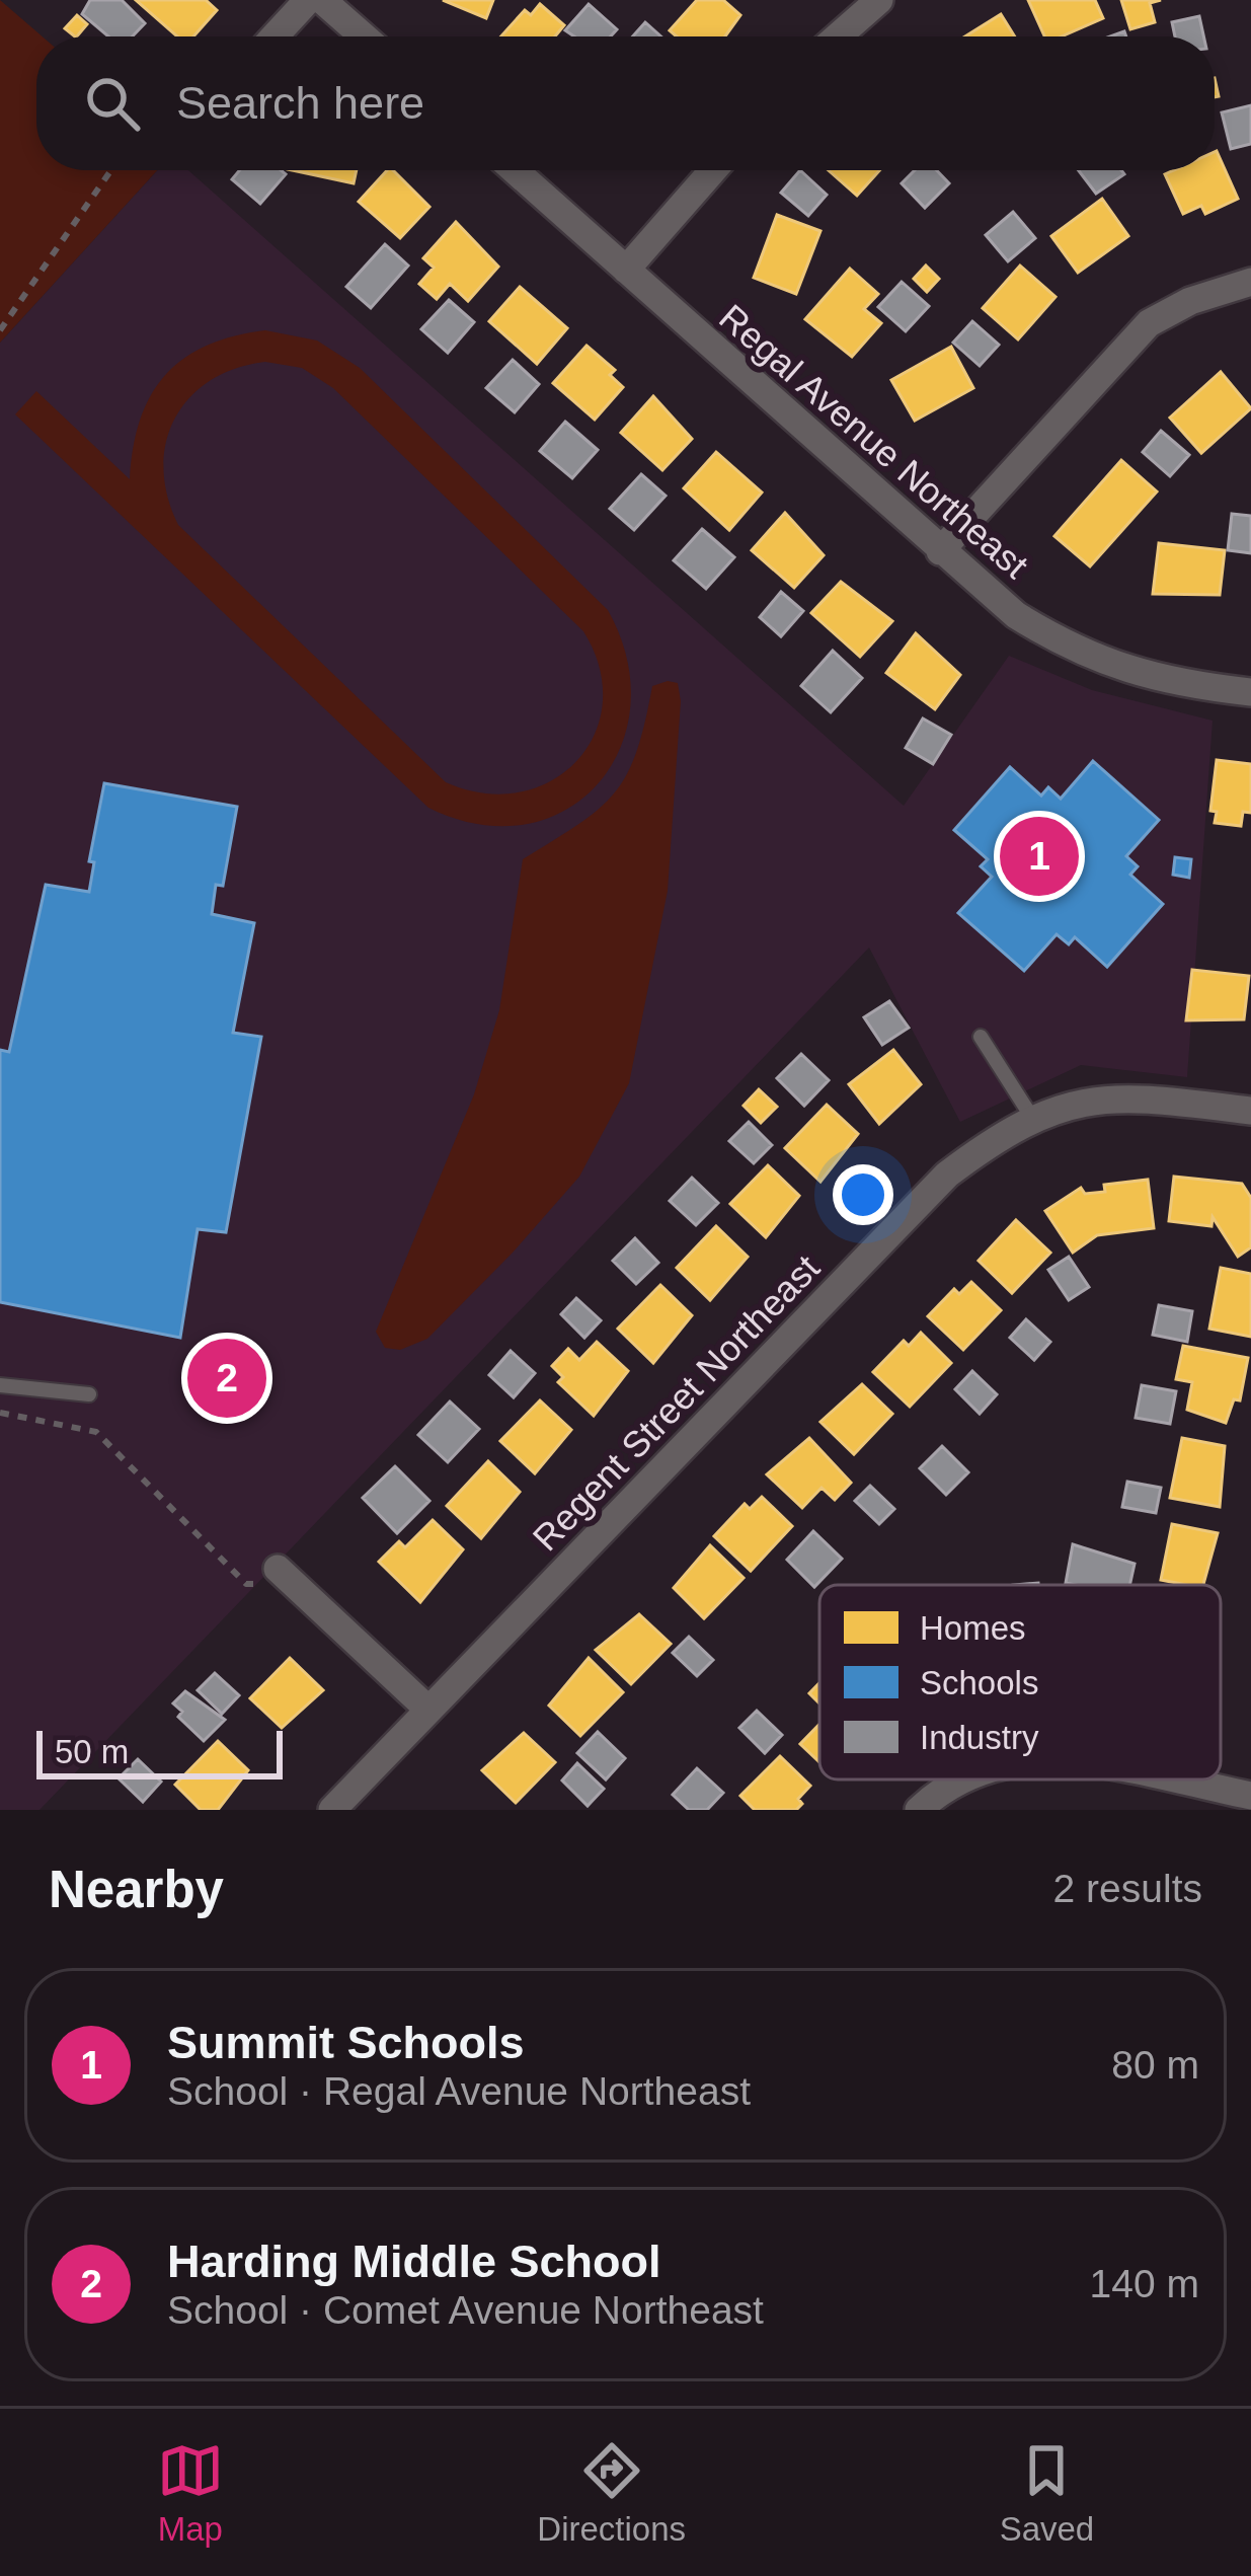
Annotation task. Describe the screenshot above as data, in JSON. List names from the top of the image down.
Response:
{
  "streets": {
    "street": ["Regal Avenue Northeast", "Regent Street Northeast"]
  },
  "legend": ["Homes", "Schools", "Industry"],
  "scale_bar": "50 m",
  "page": {
    "search": "Search here",
    "pins": ["1", "2"],
    "scale": "50 m",
    "heading": ["Nearby", "2 results"],
    "list": [
      {
        "mark": "1",
        "name": "Summit Schools",
        "note": "School · Regal Avenue Northeast",
        "value": "80 m"
      },
      {
        "mark": "2",
        "name": "Harding Middle School",
        "note": "School · Comet Avenue Northeast",
        "value": "140 m"
      }
    ],
    "nav": ["Map", "Directions", "Saved"]
  }
}
